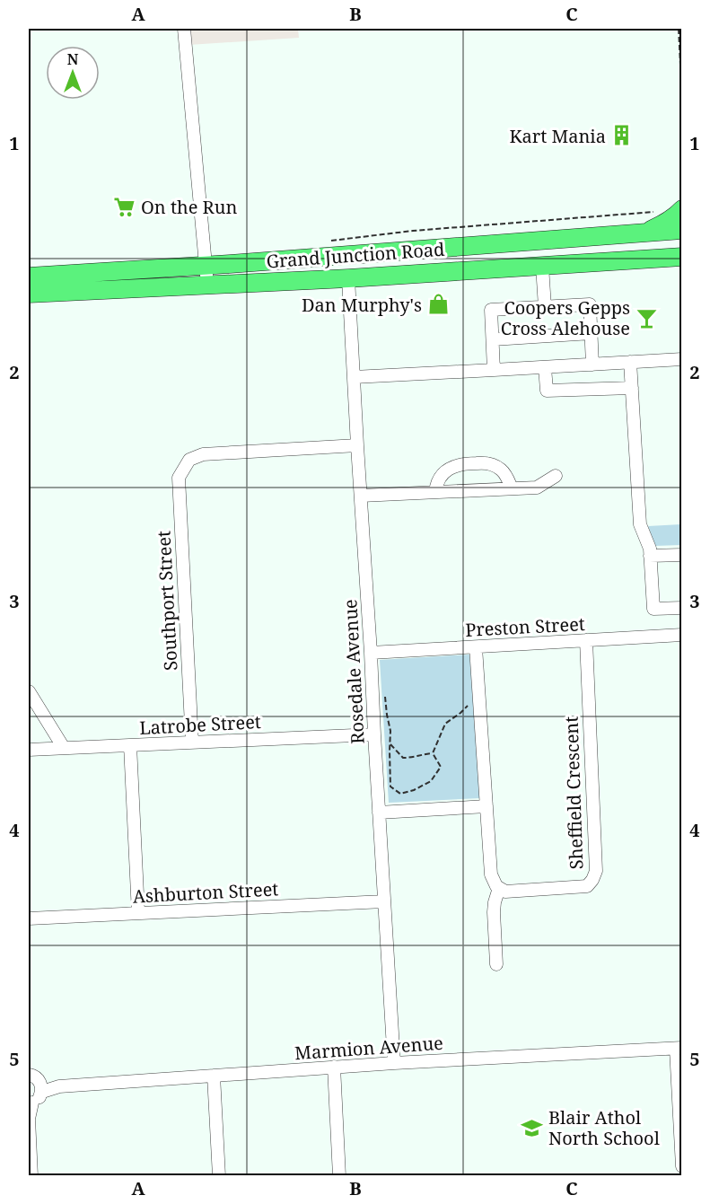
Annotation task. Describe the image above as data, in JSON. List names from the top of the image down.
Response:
{
  "streets": {
    "highway": ["Grand Junction Road"],
    "street": [
      "Southport Street",
      "Preston Street",
      "Rosedale Avenue",
      "Latrobe Street",
      "Sheffield Crescent",
      "Ashburton Street",
      "Marmion Avenue"
    ]
  },
  "crossings": [
    ["Grand Junction Road", "Rosedale Avenue"],
    ["Southport Street", "Rosedale Avenue"],
    ["Southport Street", "Latrobe Street"],
    ["Preston Street", "Rosedale Avenue"],
    ["Preston Street", "Sheffield Crescent"],
    ["Rosedale Avenue", "Latrobe Street"],
    ["Rosedale Avenue", "Ashburton Street"],
    ["Rosedale Avenue", "Marmion Avenue"]
  ],
  "places": {
    "building": ["Kart Mania"],
    "supermarket": ["On the Run"],
    "shop": ["Dan Murphy's"],
    "bar": ["Coopers Gepps Cross Alehouse"],
    "school or university": ["Blair Athol North School"]
  },
  "north": "top",
  "grid": {
    "columns": ["A", "B", "C"],
    "rows": [
      "1",
      "2",
      "3",
      "4",
      "5"
    ]
  }
}
